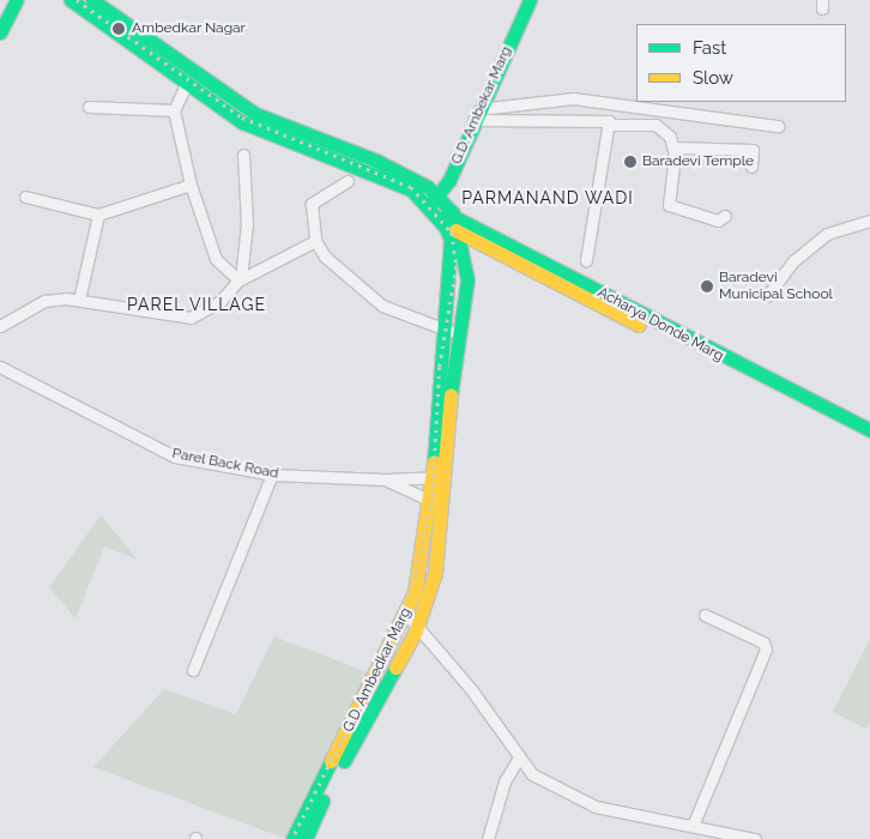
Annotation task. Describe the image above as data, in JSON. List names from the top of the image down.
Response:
{
  "streets": {
    "street": [
      "G.D. Ambekar Marg",
      "Acharya Donde Marg",
      "Parel Back Road",
      "G.D. Ambedkar Marg"
    ]
  },
  "crossings": [
    ["G.D. Ambekar Marg", "Acharya Donde Marg"],
    ["Parel Back Road", "G.D. Ambedkar Marg"]
  ],
  "districts": ["PARMANAND WADI", "PAREL VILLAGE"],
  "places": ["Ambedkar Nagar", "Baradevi Temple", "Baradevi Municipal School"],
  "legend": ["Fast", "Slow"]
}
